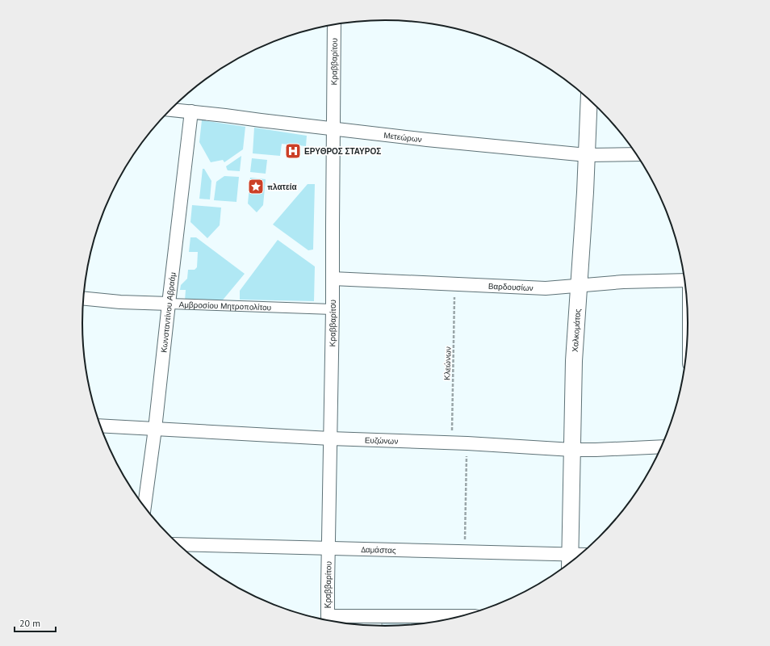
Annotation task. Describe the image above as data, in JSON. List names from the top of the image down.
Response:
{
  "streets": {
    "street": [
      "Κραββαρίτου",
      "Μετεώρων",
      "Βαρδουσίων",
      "Αμβροσίου Μητροπολίτου",
      "Κωνσταντίνου Αβραάμ",
      "Χαλκομάτας",
      "Ευζώνων",
      "Δαμάστας"
    ],
    "path": ["Κλεώνων"]
  },
  "crossings": [
    ["Κραββαρίτου", "Μετεώρων"],
    ["Κραββαρίτου", "Βαρδουσίων"],
    ["Κραββαρίτου", "Αμβροσίου Μητροπολίτου"],
    ["Κραββαρίτου", "Ευζώνων"],
    ["Κραββαρίτου", "Δαμάστας"],
    ["Μετεώρων", "Κωνσταντίνου Αβραάμ"],
    ["Μετεώρων", "Χαλκομάτας"],
    ["Βαρδουσίων", "Χαλκομάτας"],
    ["Βαρδουσίων", "Κλεώνων"],
    ["Αμβροσίου Μητροπολίτου", "Κωνσταντίνου Αβραάμ"],
    ["Κωνσταντίνου Αβραάμ", "Ευζώνων"],
    ["Χαλκομάτας", "Ευζώνων"],
    ["Χαλκομάτας", "Δαμάστας"],
    ["Κλεώνων", "Ευζώνων"]
  ],
  "places": {
    "hospital": ["ΕΡΥΘΡΟΣ ΣΤΑΥΡΟΣ"],
    "place": ["πλατεία"]
  },
  "scale_bar": "20 m"
}
